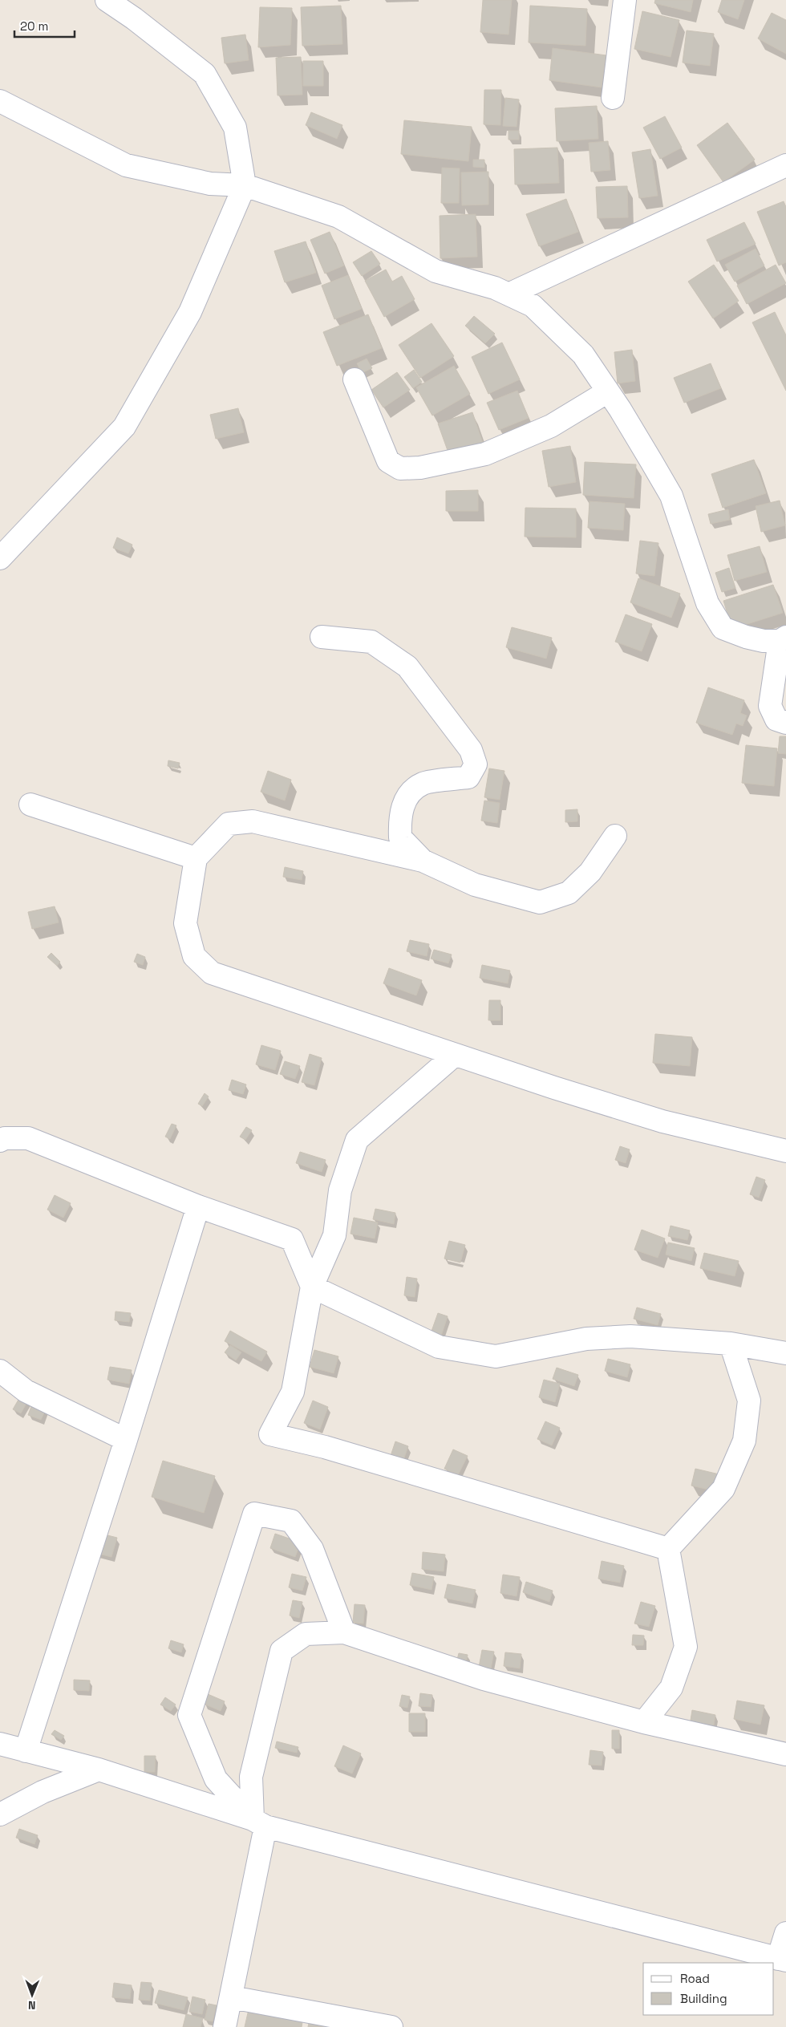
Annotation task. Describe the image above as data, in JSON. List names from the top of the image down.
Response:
{
  "legend": ["Road", "Building"],
  "scale_bar": "20 m",
  "north": "bottom"
}
